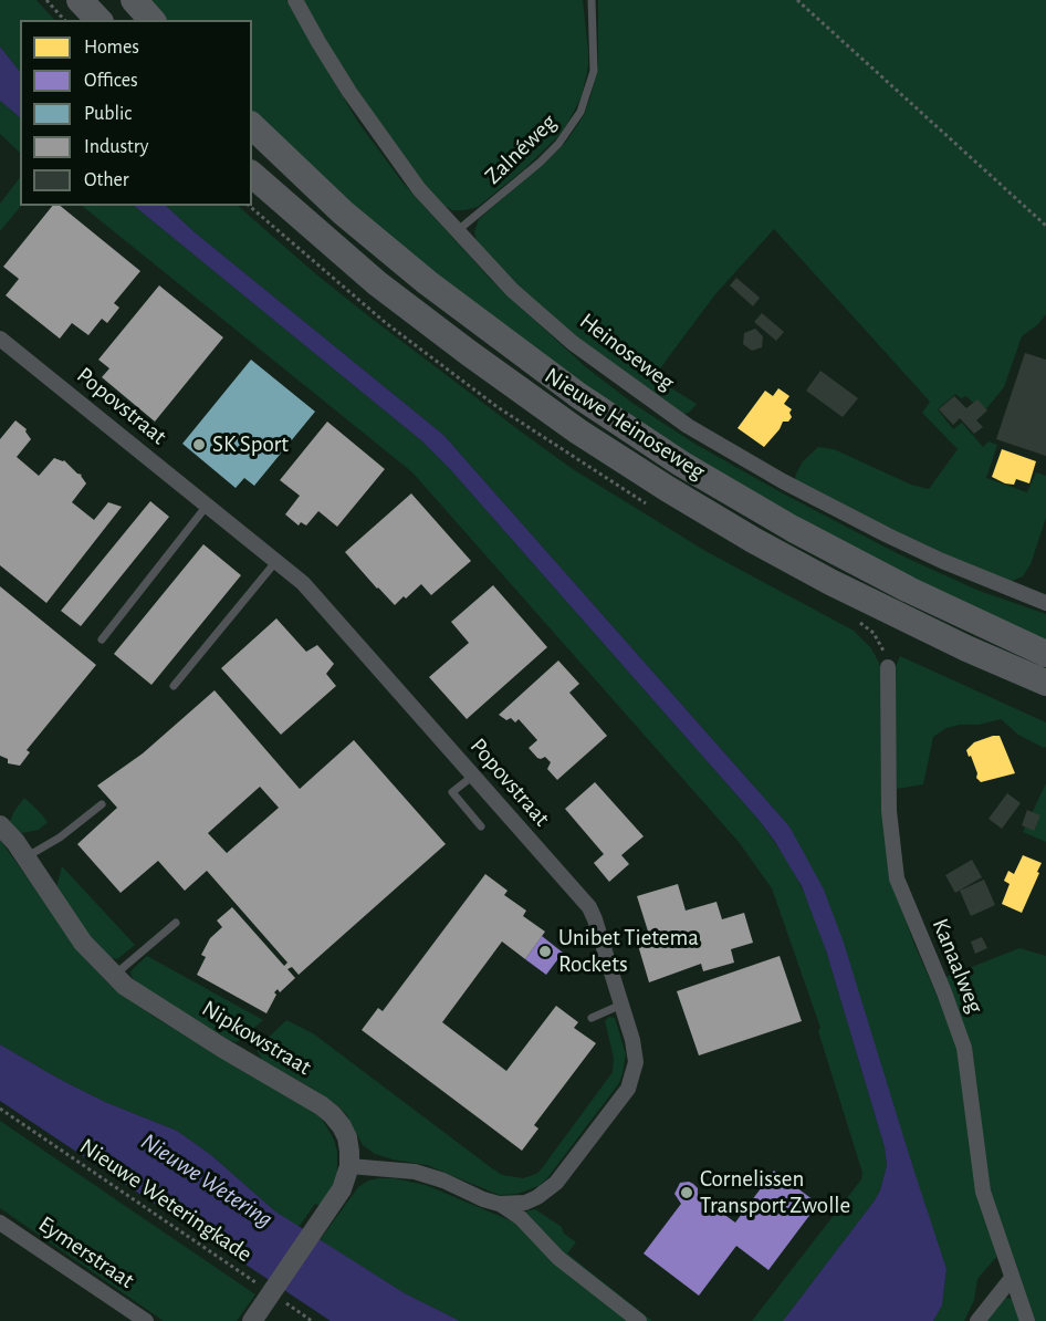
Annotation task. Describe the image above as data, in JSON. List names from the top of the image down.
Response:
{
  "streets": {
    "highway": ["Nieuwe Heinoseweg"],
    "street": [
      "Heinoseweg",
      "Popovstraat",
      "Kanaalweg",
      "Nipkowstraat",
      "Eymerstraat"
    ],
    "lane": ["Zalnéweg"],
    "path": ["Nieuwe Weteringkade"]
  },
  "crossings": [
    ["Zalnéweg", "Heinoseweg"],
    ["Popovstraat", "Nipkowstraat"]
  ],
  "water": ["Nieuwe Wetering"],
  "places": ["SK Sport", "Unibet Tietema Rockets", "Cornelissen Transport Zwolle"],
  "legend": [
    "Homes",
    "Offices",
    "Public",
    "Industry",
    "Other"
  ]
}
